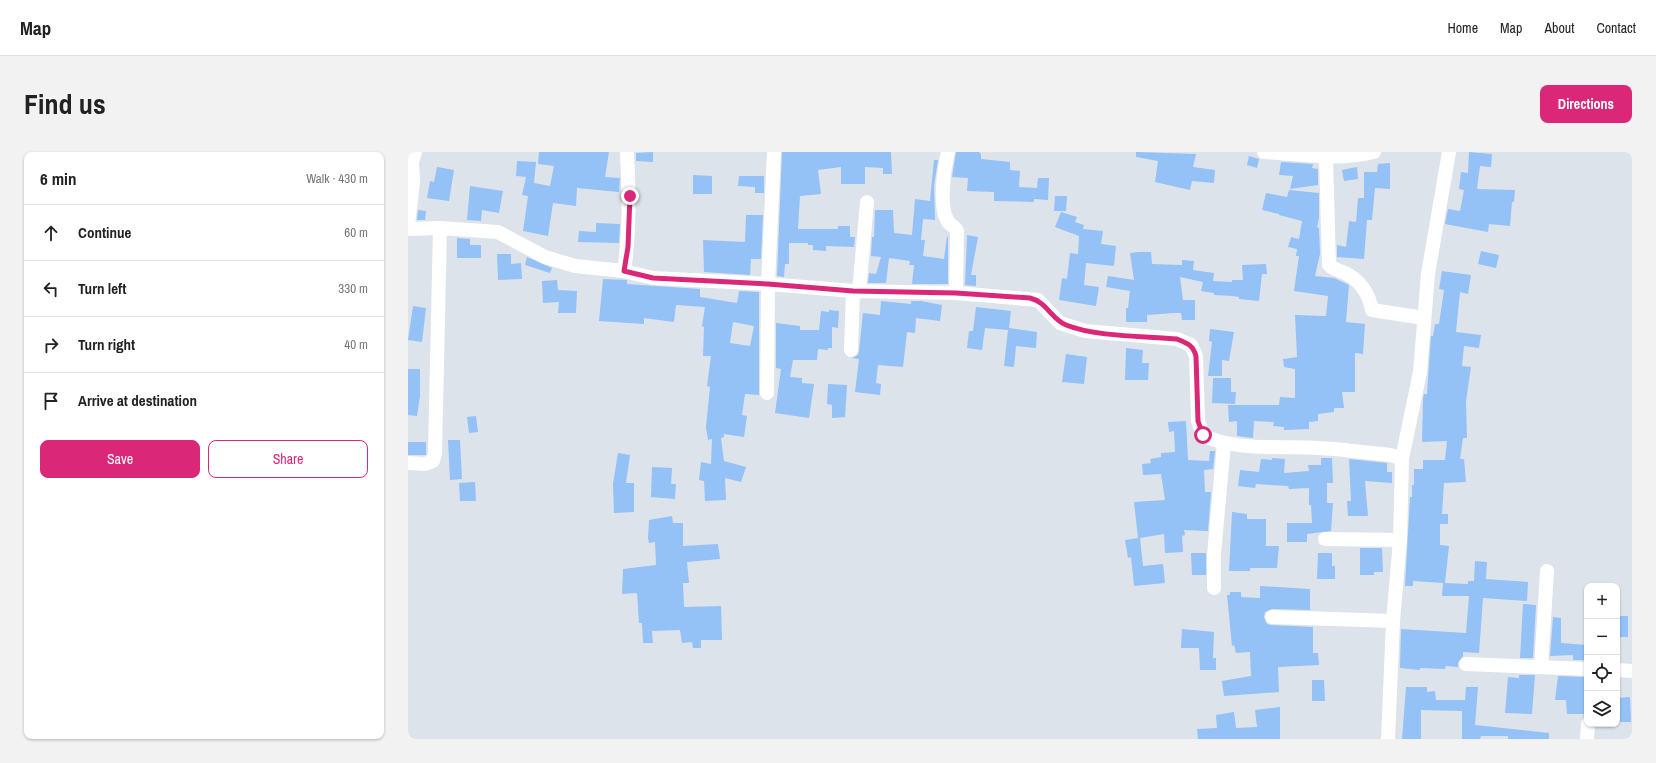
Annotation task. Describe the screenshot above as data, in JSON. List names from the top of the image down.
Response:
{
  "page": {
    "header": "Map",
    "nav": [
      "Home",
      "Map",
      "About",
      "Contact"
    ],
    "title": "Find us",
    "buttons": [
      "Directions",
      ["Save", "Share"]
    ],
    "heading": ["6 min", "Walk · 430 m"],
    "list": [
      ["Continue", "60 m"],
      ["Turn left", "330 m"],
      ["Turn right", "40 m"],
      "Arrive at destination"
    ],
    "map_buttons": ["+", "−"]
  }
}
